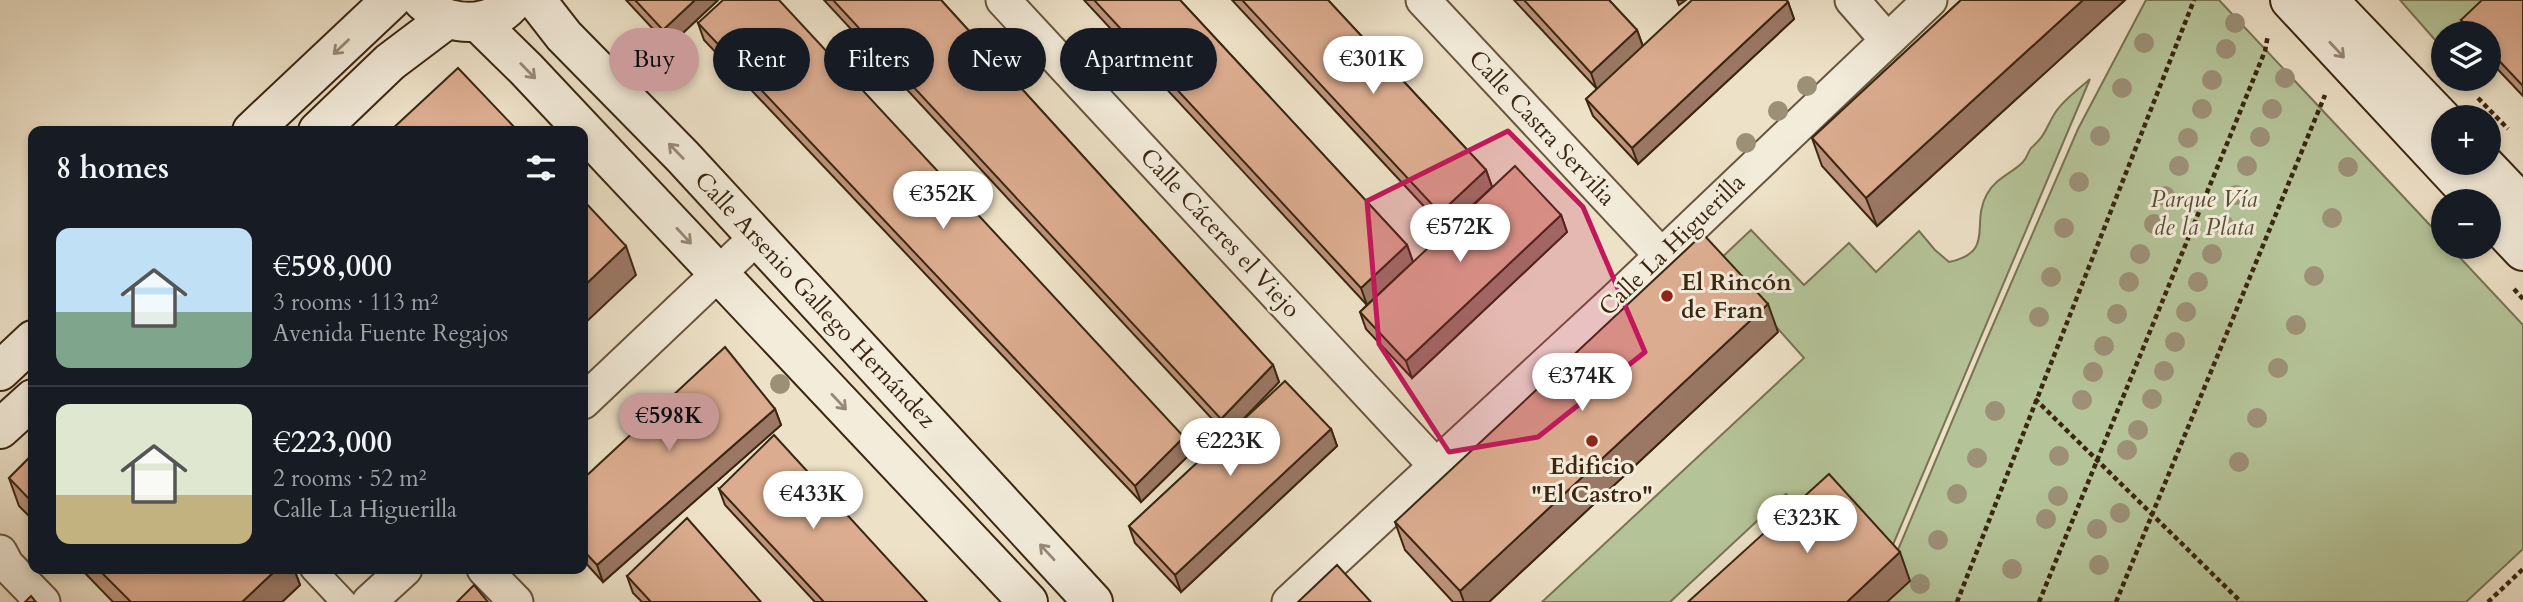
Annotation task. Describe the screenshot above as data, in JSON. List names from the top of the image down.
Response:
{
  "streets": {
    "main road": ["Calle Arsenio Gallego Hernández"],
    "street": ["Calle Castra Servilia", "Calle Cáceres el Viejo", "Calle La Higuerilla"]
  },
  "crossings": [
    ["Calle Castra Servilia", "Calle La Higuerilla"],
    ["Calle Cáceres el Viejo", "Calle La Higuerilla"]
  ],
  "parks": ["Parque Vía de la Plata"],
  "places": ["El Rincón de Fran", "Edificio \"El Castro\""],
  "page": {
    "map_buttons": ["+", "−"],
    "chip": [
      "Buy",
      "Rent",
      "Filters",
      "New",
      "Apartment"
    ],
    "price": [
      "€301K",
      "€352K",
      "€572K",
      "€374K",
      "€598K",
      "€223K",
      "€433K",
      "€323K"
    ],
    "heading": "8 homes",
    "list": [
      {
        "name": "€598,000",
        "note": "3 rooms · 113 m² · Avenida Fuente Regajos"
      },
      {
        "name": "€223,000",
        "note": "2 rooms · 52 m² · Calle La Higuerilla"
      }
    ]
  }
}
